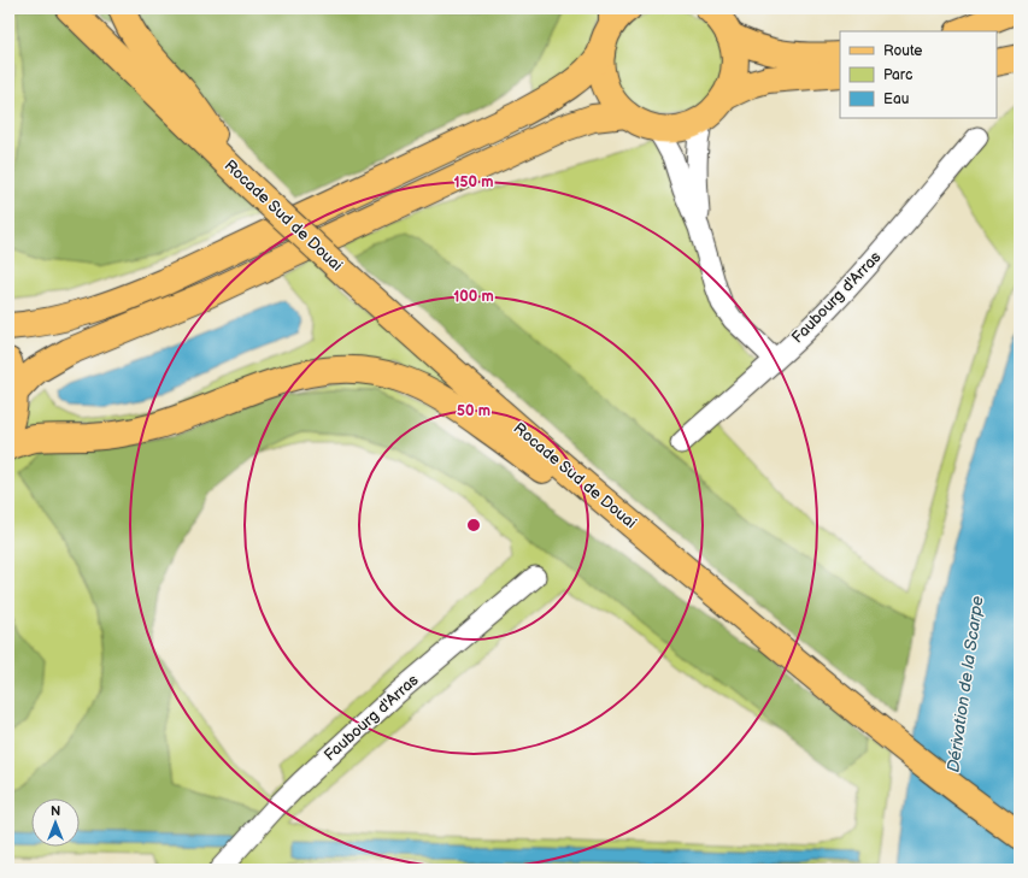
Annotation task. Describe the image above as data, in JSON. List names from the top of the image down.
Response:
{
  "streets": {
    "main road": ["Rocade Sud de Douai"],
    "street": ["Faubourg d'Arras"]
  },
  "water": ["Dérivation de la Scarpe"],
  "legend": ["Route", "Parc", "Eau"],
  "north": "top",
  "rings": ["150 m", "100 m", "50 m"]
}
